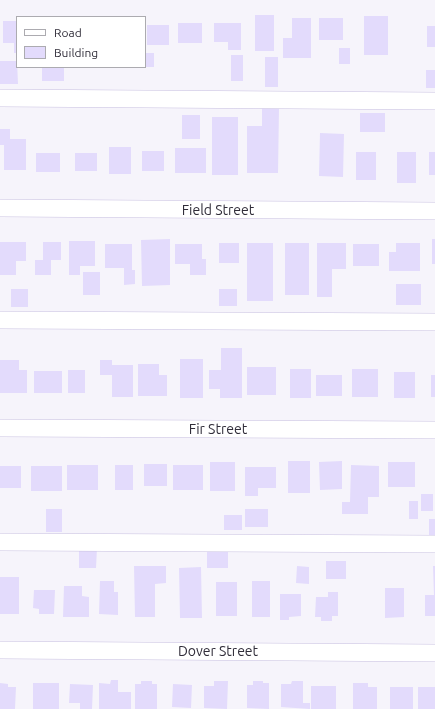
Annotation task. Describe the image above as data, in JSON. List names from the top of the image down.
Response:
{
  "streets": {
    "street": ["Field Street", "Fir Street", "Dover Street"]
  },
  "legend": ["Road", "Building"]
}
